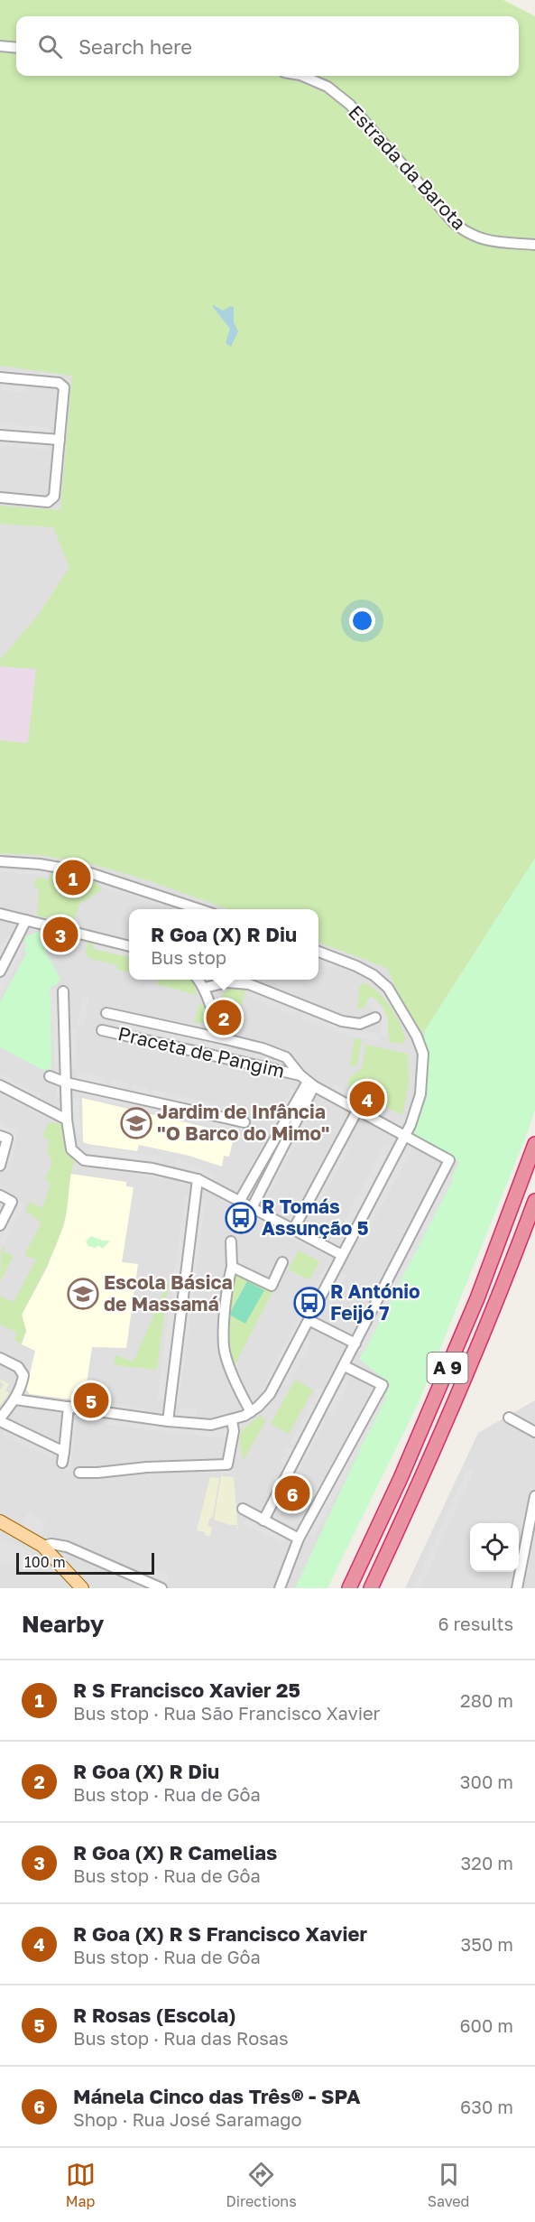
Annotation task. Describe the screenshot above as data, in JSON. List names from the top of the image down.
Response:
{
  "streets": {
    "highway": ["A 9"],
    "street": ["Estrada da Barota", "Praceta de Pangim"]
  },
  "places": {
    "school or university": ["Jardim de Infância \"O Barco do Mimo\"", "Escola Básica de Massamá"],
    "bus stop": ["R Tomás Assunção 5", "R António Feijó 7"]
  },
  "scale_bar": "100 m",
  "page": {
    "search": "Search here",
    "pins": [
      "1",
      "3",
      "2",
      "4",
      "5",
      "6"
    ],
    "popup": ["R Goa (X) R Diu", "Bus stop"],
    "scale": "100 m",
    "heading": ["Nearby", "6 results"],
    "list": [
      {
        "mark": "1",
        "name": "R S Francisco Xavier 25",
        "note": "Bus stop · Rua São Francisco Xavier",
        "value": "280 m"
      },
      {
        "mark": "2",
        "name": "R Goa (X) R Diu",
        "note": "Bus stop · Rua de Gôa",
        "value": "300 m"
      },
      {
        "mark": "3",
        "name": "R Goa (X) R Camelias",
        "note": "Bus stop · Rua de Gôa",
        "value": "320 m"
      },
      {
        "mark": "4",
        "name": "R Goa (X) R S Francisco Xavier",
        "note": "Bus stop · Rua de Gôa",
        "value": "350 m"
      },
      {
        "mark": "5",
        "name": "R Rosas (Escola)",
        "note": "Bus stop · Rua das Rosas",
        "value": "600 m"
      },
      {
        "mark": "6",
        "name": "Mánela Cinco das Três® - SPA",
        "note": "Shop · Rua José Saramago",
        "value": "630 m"
      }
    ],
    "nav": ["Map", "Directions", "Saved"]
  }
}
